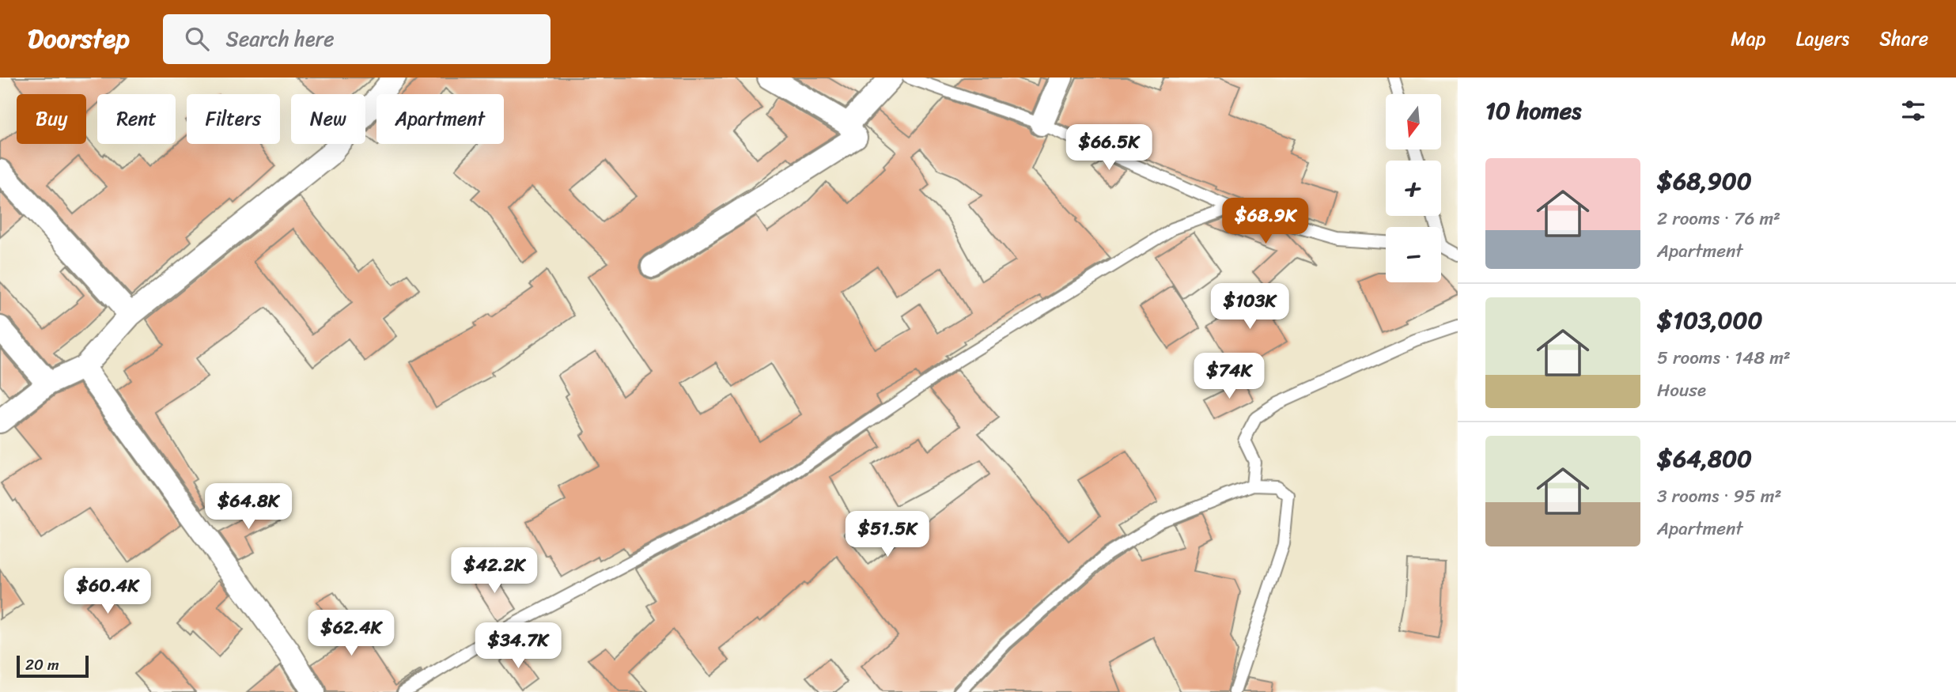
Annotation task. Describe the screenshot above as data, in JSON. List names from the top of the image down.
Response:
{
  "scale_bar": "20 m",
  "north": "bottom",
  "page": {
    "header": "Doorstep",
    "search": "Search here",
    "nav": ["Map", "Layers", "Share"],
    "heading": "10 homes",
    "map_buttons": ["+", "−"],
    "chip": [
      "Buy",
      "Rent",
      "Filters",
      "New",
      "Apartment"
    ],
    "price": [
      "$66.5K",
      "$68.9K",
      "$103K",
      "$74K",
      "$64.8K",
      "$51.5K",
      "$42.2K",
      "$60.4K",
      "$62.4K",
      "$34.7K"
    ],
    "list": [
      {
        "name": "$68,900",
        "note": "2 rooms · 76 m² · Apartment"
      },
      {
        "name": "$103,000",
        "note": "5 rooms · 148 m² · House"
      },
      {
        "name": "$64,800",
        "note": "3 rooms · 95 m² · Apartment"
      }
    ],
    "scale": "20 m"
  }
}
